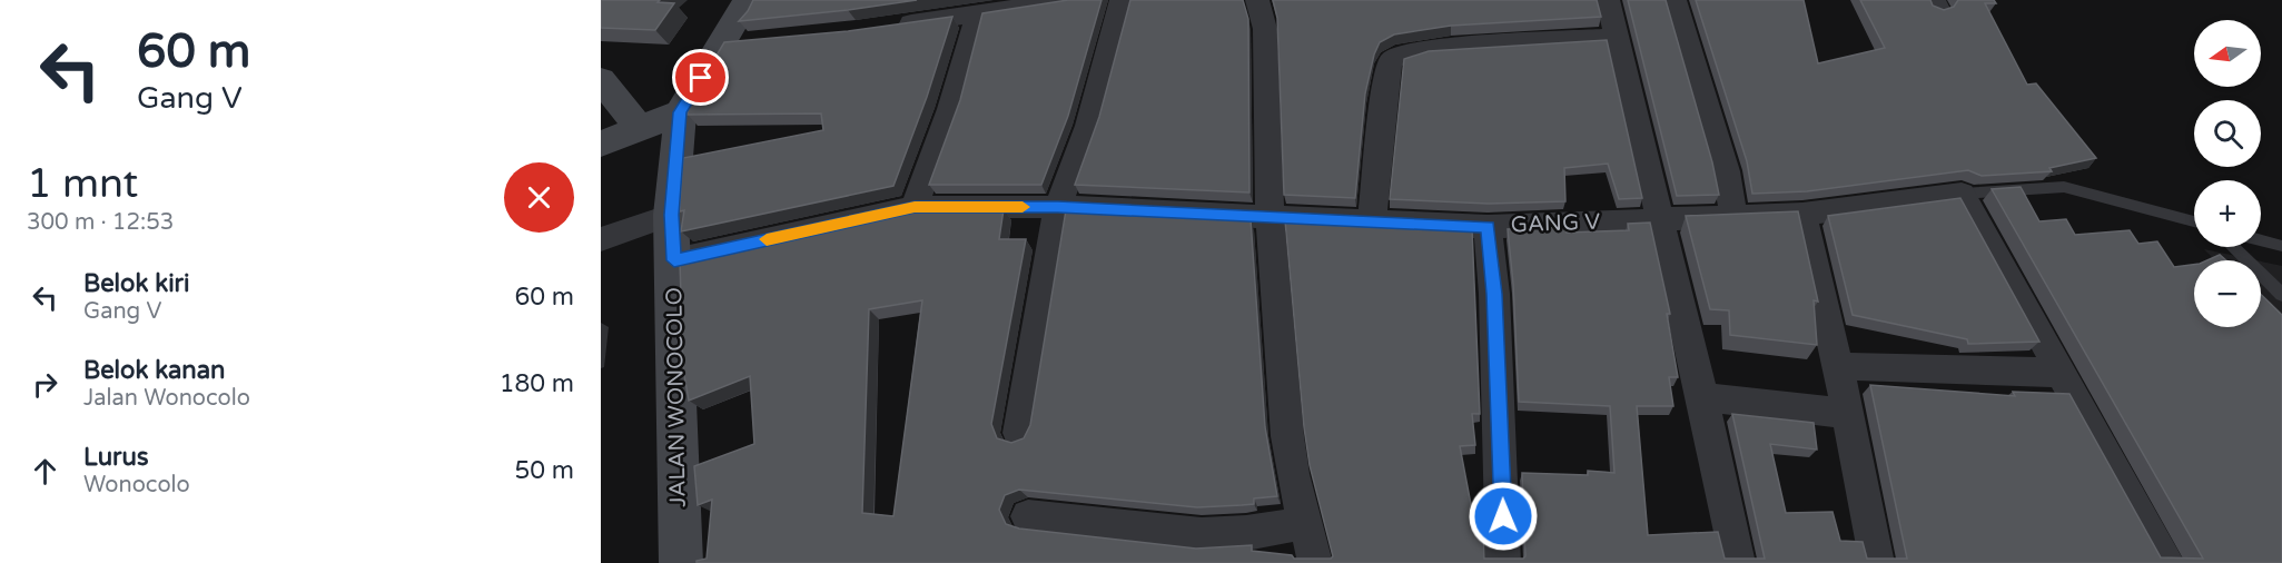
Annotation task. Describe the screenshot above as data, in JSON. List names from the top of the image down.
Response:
{
  "streets": {
    "main road": ["JALAN WONOCOLO"],
    "street": ["GANG V"]
  },
  "crossings": [
    ["GANG V", "JALAN WONOCOLO"]
  ],
  "north": "left",
  "page": {
    "turn": ["60 m", "Gang V"],
    "map_buttons": ["+", "−"],
    "heading": ["1 mnt", "300 m · 12:53"],
    "list": [
      {
        "name": "Belok kiri",
        "note": "Gang V",
        "value": "60 m"
      },
      {
        "name": "Belok kanan",
        "note": "Jalan Wonocolo",
        "value": "180 m"
      },
      {
        "name": "Lurus",
        "note": "Wonocolo",
        "value": "50 m"
      }
    ]
  }
}
